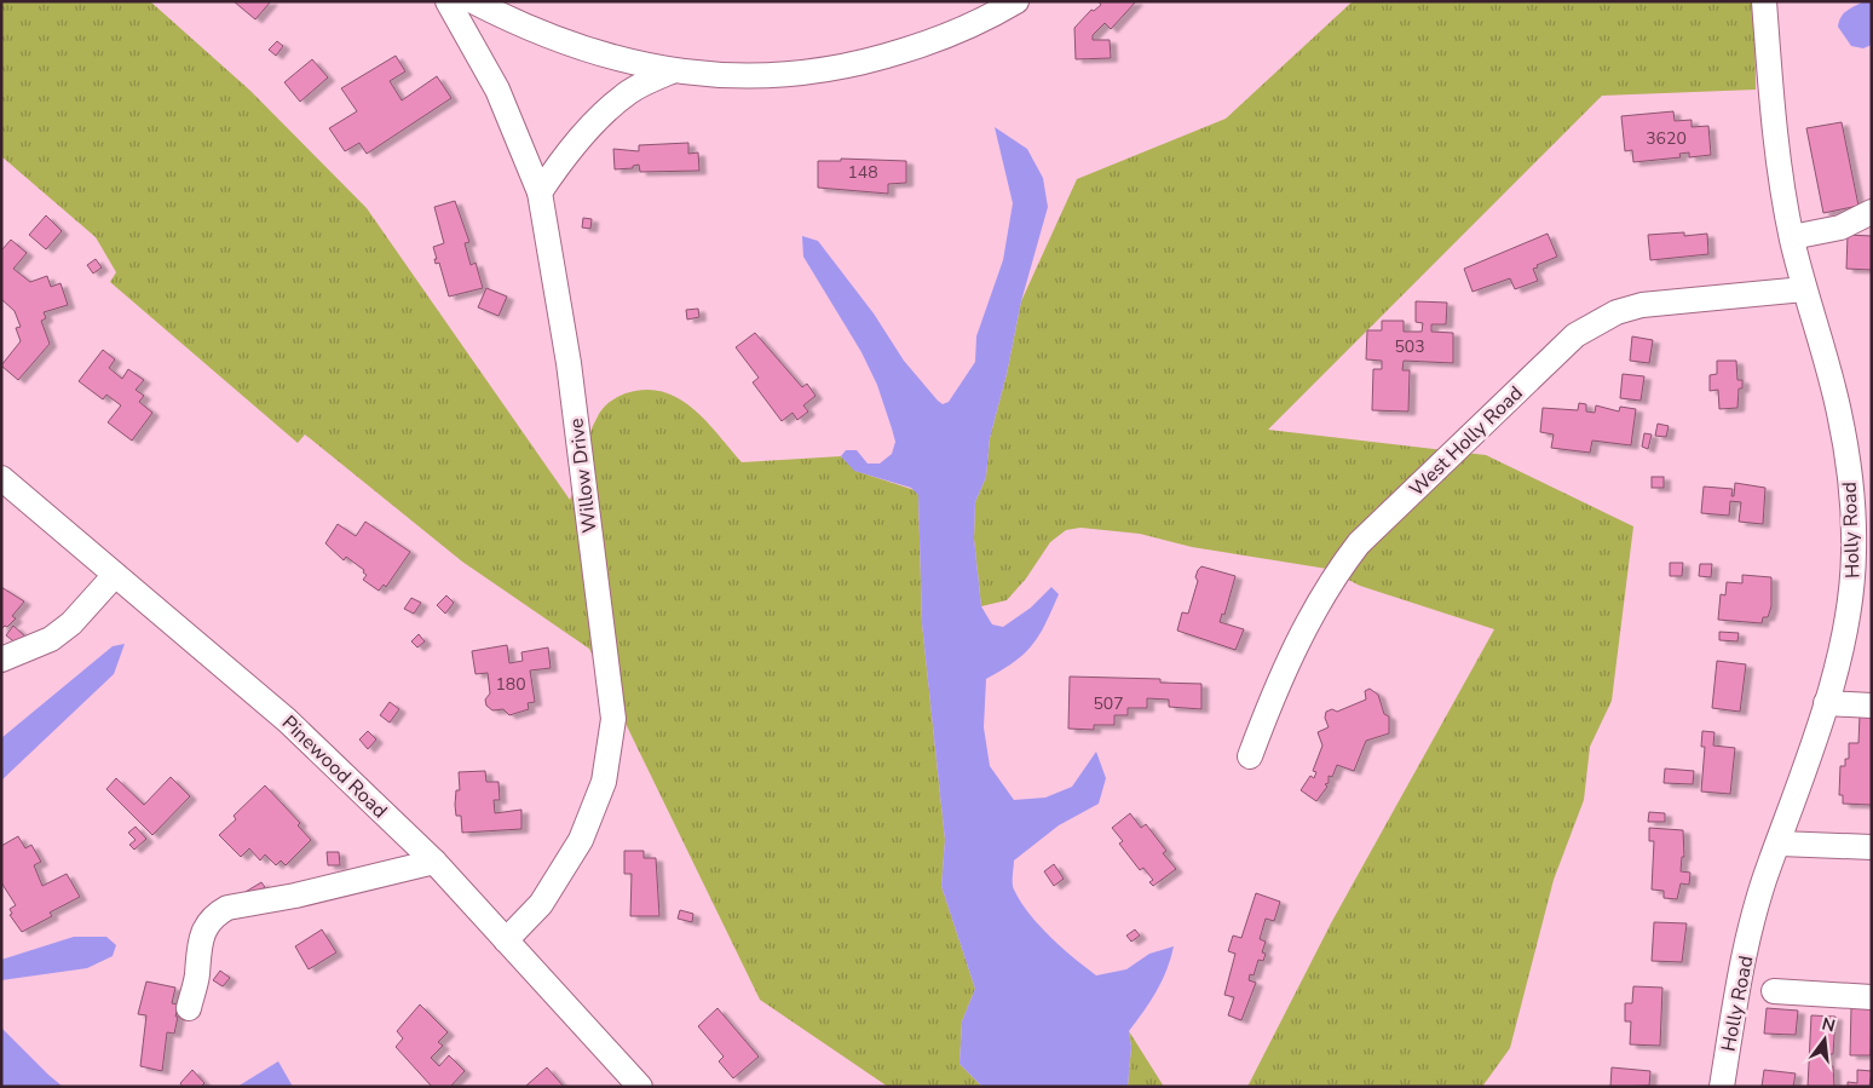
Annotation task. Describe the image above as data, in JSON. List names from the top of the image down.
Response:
{
  "streets": {
    "street": [
      "West Holly Road",
      "Willow Drive",
      "Holly Road",
      "Pinewood Road"
    ]
  },
  "crossings": [
    ["West Holly Road", "Holly Road"],
    ["Willow Drive", "Pinewood Road"]
  ],
  "house_numbers": [
    "3620",
    "148",
    "503",
    "180",
    "507"
  ],
  "north": "top"
}
